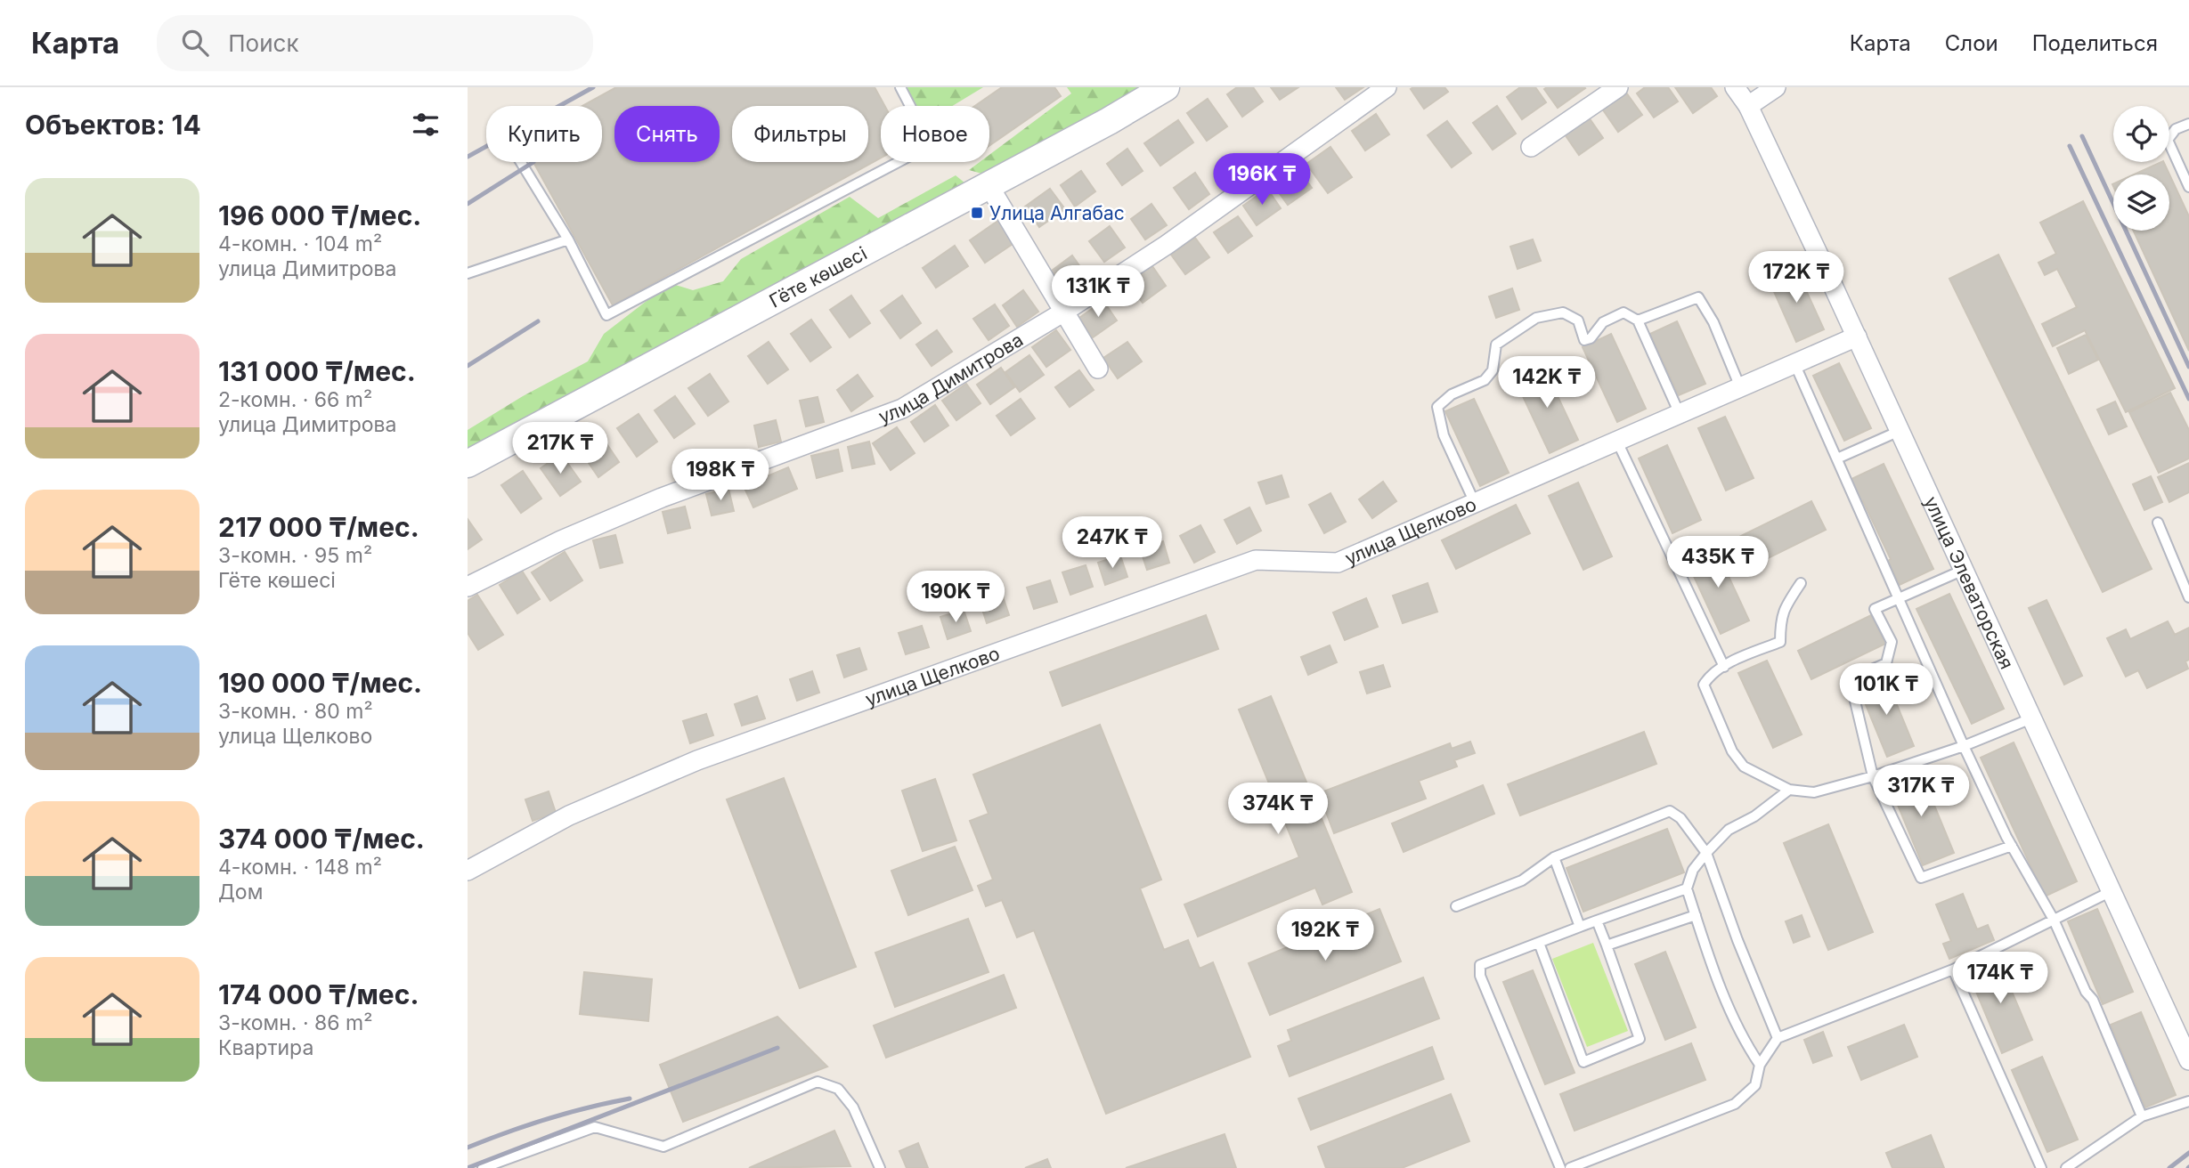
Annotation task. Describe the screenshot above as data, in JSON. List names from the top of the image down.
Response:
{
  "streets": {
    "main road": ["Гёте көшесі"],
    "street": ["улица Димитрова", "улица Щелково", "улица Элеваторская"]
  },
  "crossings": [
    ["улица Щелково", "улица Элеваторская"]
  ],
  "places": {
    "transit": ["Улица Алгабас"]
  },
  "page": {
    "header": "Карта",
    "search": "Поиск",
    "nav": ["Карта", "Слои", "Поделиться"],
    "heading": "Объектов: 14",
    "chip": [
      "Купить",
      "Снять",
      "Фильтры",
      "Новое"
    ],
    "price": [
      "196K ₸",
      "172K ₸",
      "131K ₸",
      "142K ₸",
      "217K ₸",
      "198K ₸",
      "247K ₸",
      "435K ₸",
      "190K ₸",
      "101K ₸",
      "317K ₸",
      "374K ₸",
      "192K ₸",
      "174K ₸"
    ],
    "list": [
      {
        "name": "196 000 ₸/мес.",
        "note": "4-комн. · 104 m² · улица Димитрова"
      },
      {
        "name": "131 000 ₸/мес.",
        "note": "2-комн. · 66 m² · улица Димитрова"
      },
      {
        "name": "217 000 ₸/мес.",
        "note": "3-комн. · 95 m² · Гёте көшесі"
      },
      {
        "name": "190 000 ₸/мес.",
        "note": "3-комн. · 80 m² · улица Щелково"
      },
      {
        "name": "374 000 ₸/мес.",
        "note": "4-комн. · 148 m² · Дом"
      },
      {
        "name": "174 000 ₸/мес.",
        "note": "3-комн. · 86 m² · Квартира"
      }
    ]
  }
}
